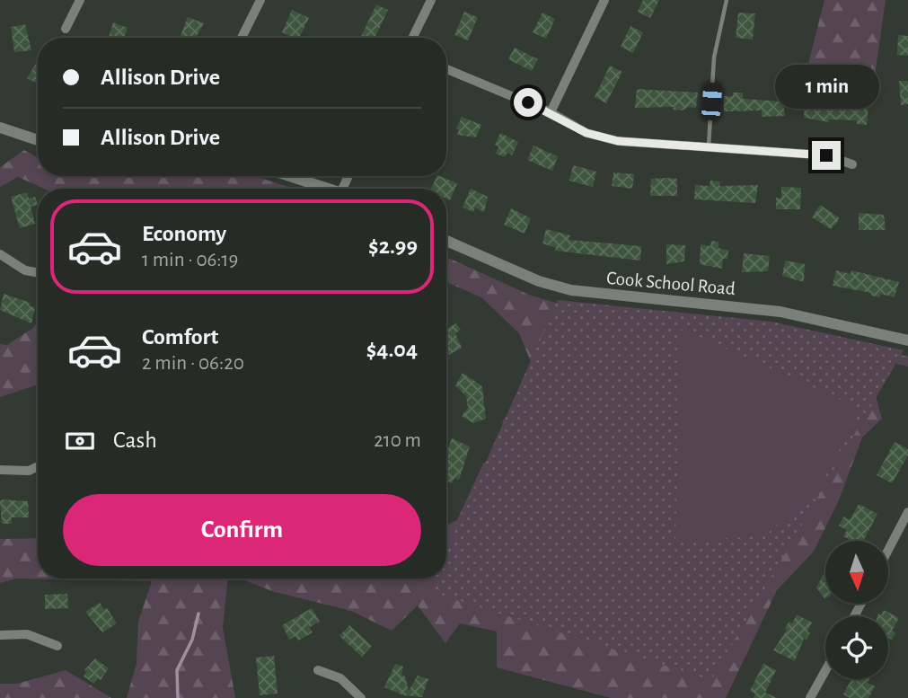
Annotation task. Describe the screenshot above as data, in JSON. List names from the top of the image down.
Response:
{
  "streets": {
    "street": ["Cook School Road"]
  },
  "north": "bottom",
  "page": {
    "banner": ["Allison Drive", "Allison Drive"],
    "bubble": "1 min",
    "list": [
      {
        "name": "Economy",
        "note": "1 min · 06:19",
        "value": "$2.99"
      },
      {
        "name": "Comfort",
        "note": "2 min · 06:20",
        "value": "$4.04"
      }
    ],
    "pay": ["Cash", "210 m"],
    "buttons": "Confirm"
  }
}
